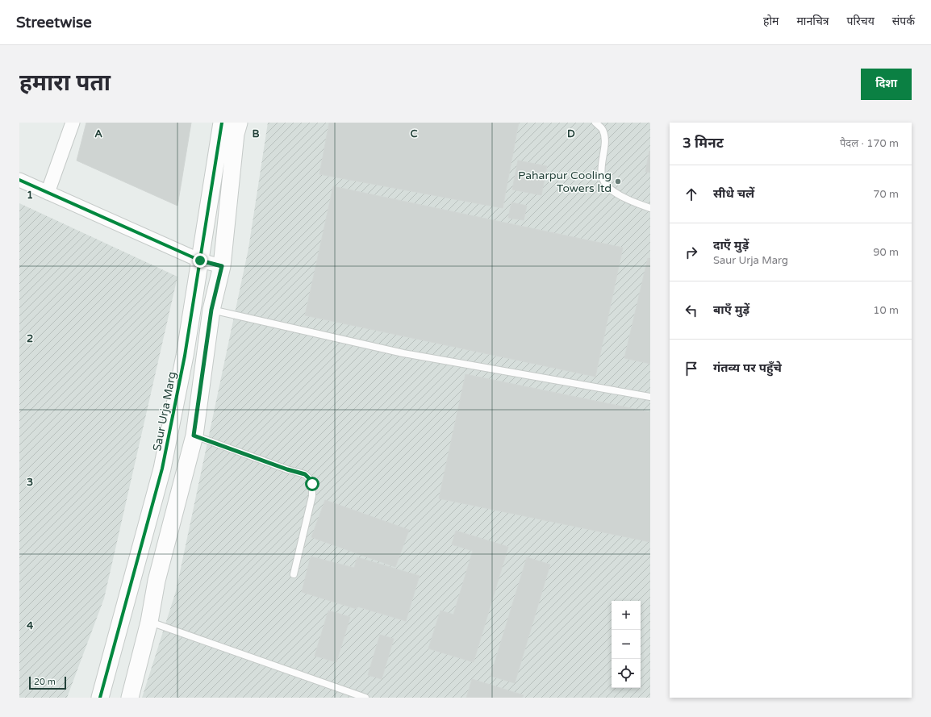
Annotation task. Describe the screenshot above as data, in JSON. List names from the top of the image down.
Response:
{
  "streets": {
    "street": ["Saur Urja Marg"]
  },
  "places": ["Paharpur Cooling Towers ltd"],
  "scale_bar": "20 m",
  "page": {
    "header": "Streetwise",
    "nav": [
      "होम",
      "मानचित्र",
      "परिचय",
      "संपर्क"
    ],
    "buttons": "दिशा",
    "title": "हमारा पता",
    "heading": ["3 मिनट", "पैदल · 170 m"],
    "list": [
      ["सीधे चलें", "70 m"],
      ["दाएँ मुड़ें", "Saur Urja Marg", "90 m"],
      ["बाएँ मुड़ें", "10 m"],
      "गंतव्य पर पहुँचे"
    ],
    "map_buttons": ["+", "−"],
    "scale": "20 m"
  },
  "grid": {
    "columns": [
      "A",
      "B",
      "C",
      "D"
    ],
    "rows": [
      "1",
      "2",
      "3",
      "4"
    ]
  }
}
